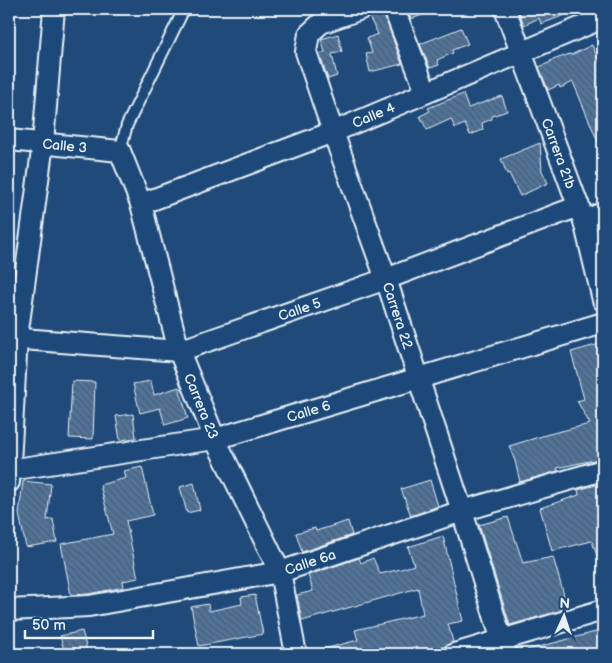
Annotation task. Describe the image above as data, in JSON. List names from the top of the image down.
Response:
{
  "streets": {
    "street": [
      "Calle 4",
      "Calle 3",
      "Carrera 21b",
      "Calle 5",
      "Carrera 22",
      "Carrera 23",
      "Calle 6",
      "Calle 6a"
    ]
  },
  "crossings": [
    ["Calle 4", "Carrera 21b"],
    ["Calle 4", "Carrera 22"],
    ["Calle 4", "Carrera 23"],
    ["Calle 3", "Carrera 23"],
    ["Carrera 21b", "Calle 5"],
    ["Calle 5", "Carrera 22"],
    ["Calle 5", "Carrera 23"],
    ["Carrera 22", "Calle 6"],
    ["Carrera 22", "Calle 6a"],
    ["Carrera 23", "Calle 6"],
    ["Carrera 23", "Calle 6a"]
  ],
  "scale_bar": "50 m",
  "north": "top"
}
